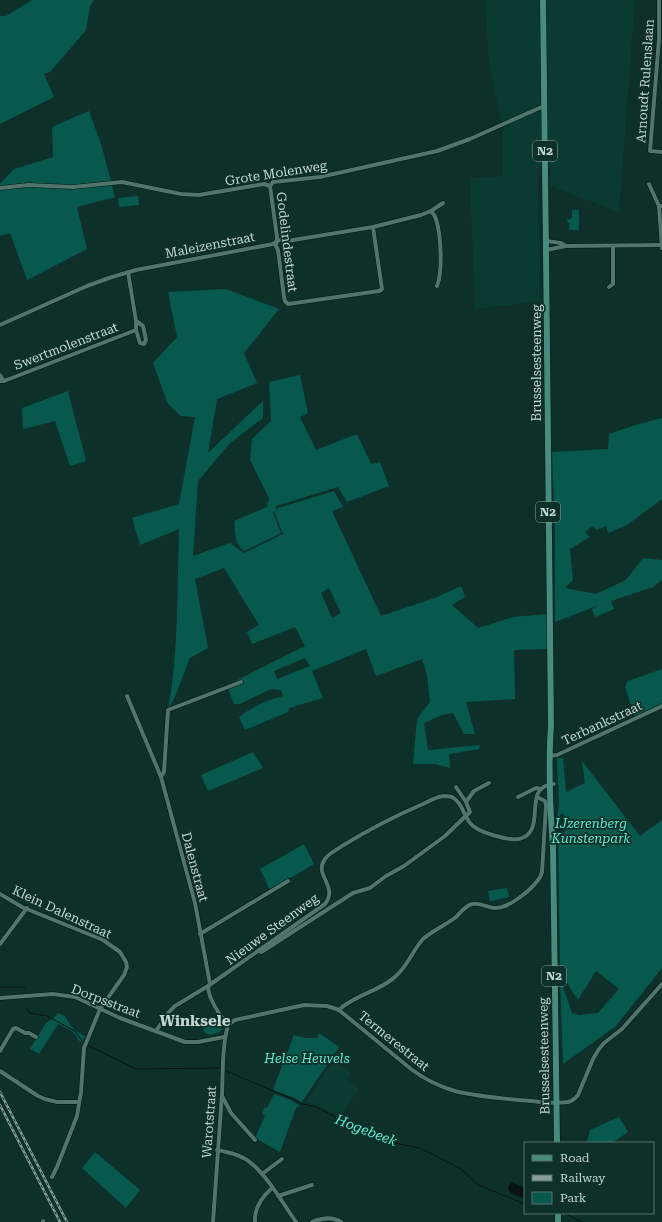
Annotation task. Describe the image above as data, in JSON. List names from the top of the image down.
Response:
{
  "streets": {
    "main road": ["N2", "Brusselsesteenweg"],
    "street": [
      "Arnoudt Rulenslaan",
      "Grote Molenweg",
      "Godelindestraat",
      "Maleizenstraat",
      "Swertmolenstraat",
      "Terbankstraat",
      "Dalenstraat",
      "Klein Dalenstraat",
      "Nieuwe Steenweg",
      "Dorpsstraat",
      "Termerestraat",
      "Warotstraat"
    ]
  },
  "crossings": [
    ["Grote Molenweg", "Godelindestraat"],
    ["Grote Molenweg", "Brusselsesteenweg"],
    ["Godelindestraat", "Maleizenstraat"],
    ["Maleizenstraat", "Swertmolenstraat"],
    ["Brusselsesteenweg", "Terbankstraat"],
    ["Brusselsesteenweg", "Termerestraat"],
    ["Dalenstraat", "Nieuwe Steenweg"],
    ["Dalenstraat", "Warotstraat"],
    ["Klein Dalenstraat", "Dorpsstraat"],
    ["Dorpsstraat", "Warotstraat"]
  ],
  "districts": ["Winksele"],
  "water": ["Hogebeek"],
  "parks": ["IJzerenberg Kunstenpark", "Helse Heuvels"],
  "legend": ["Road", "Railway", "Park"]
}
